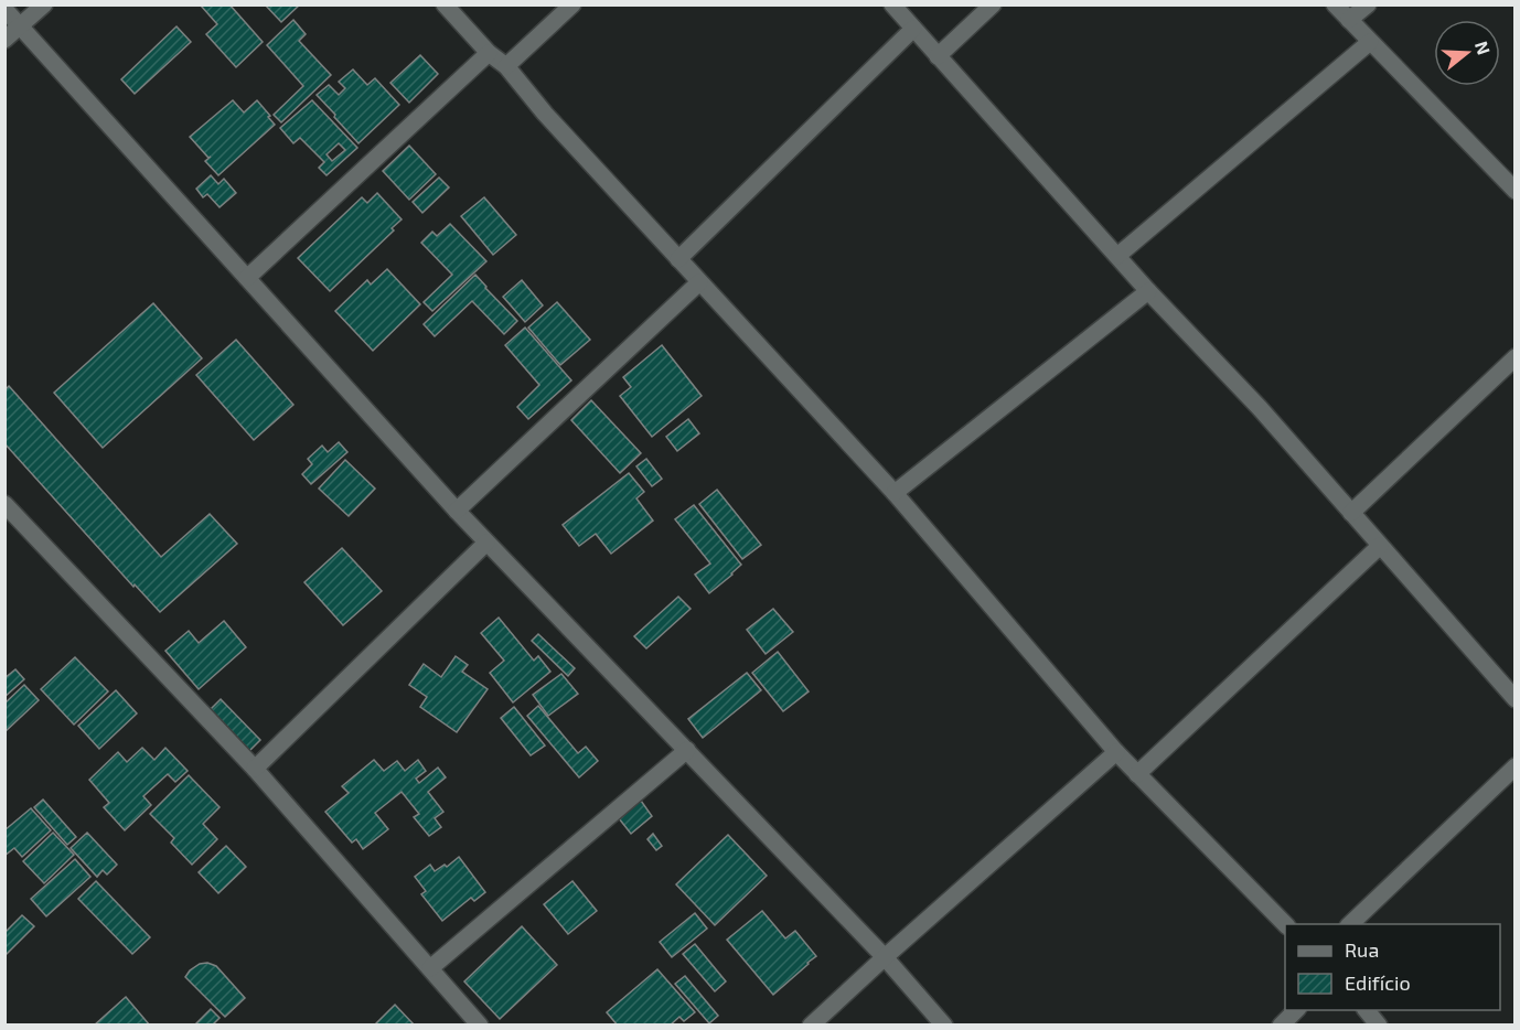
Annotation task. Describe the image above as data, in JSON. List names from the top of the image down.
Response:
{
  "legend": ["Rua", "Edifício"],
  "north": "right"
}
